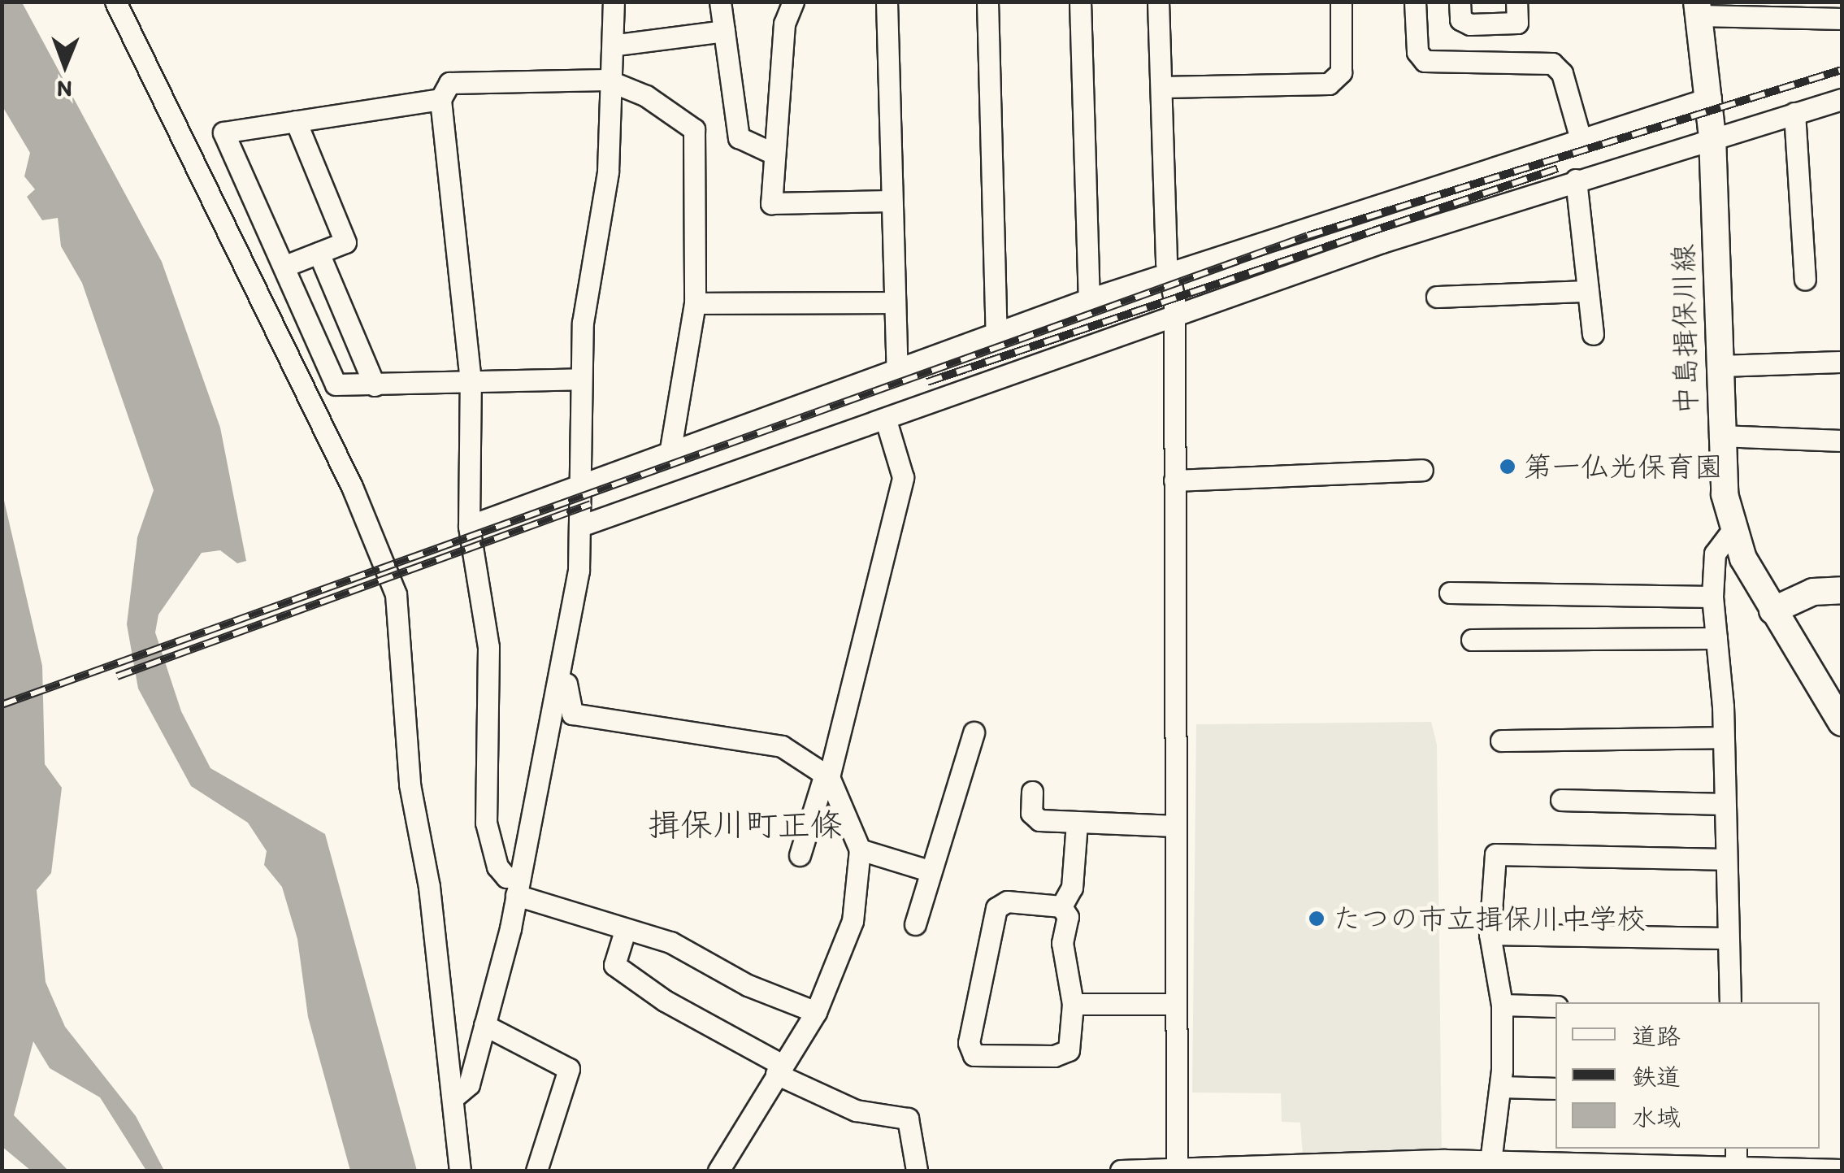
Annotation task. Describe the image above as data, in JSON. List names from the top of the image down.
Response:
{
  "streets": {
    "main road": ["中島揖保川線"]
  },
  "districts": ["揖保川町正條"],
  "places": ["第一仏光保育園", "たつの市立揖保川中学校"],
  "legend": ["道路", "鉄道", "水域"],
  "north": "bottom"
}
